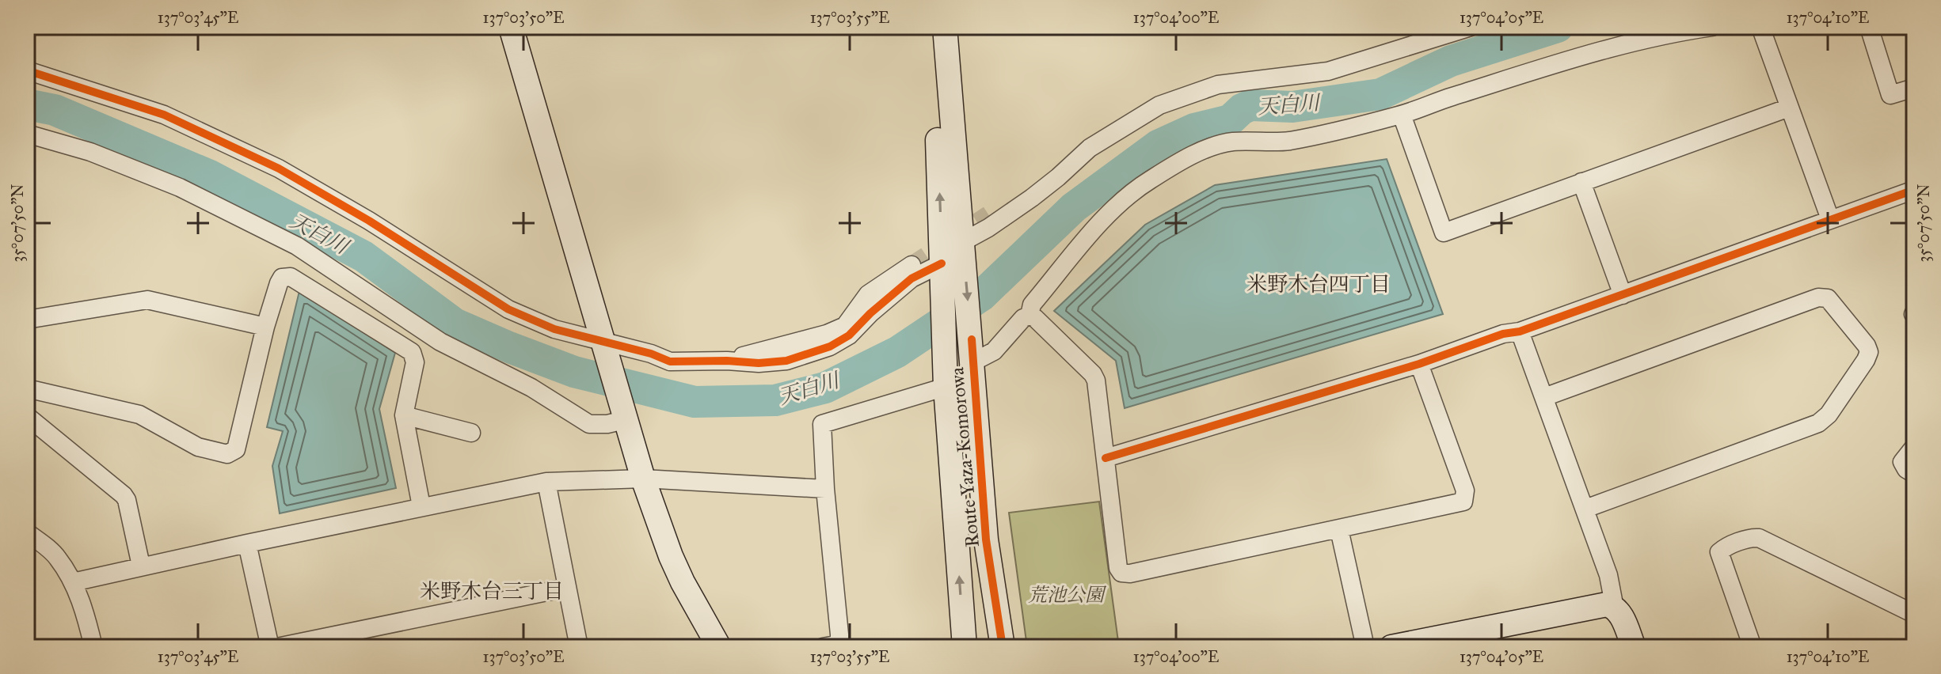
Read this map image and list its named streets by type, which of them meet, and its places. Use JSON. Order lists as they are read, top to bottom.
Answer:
{
  "streets": {
    "main road": ["Route Yaza-Komorowa"]
  },
  "districts": ["米野木台四丁目", "米野木台三丁目"],
  "water": ["天白川"],
  "parks": ["荒池公園"],
  "coordinates": [
    "137°03'45\"E",
    "137°03'50\"E",
    "137°03'55\"E",
    "137°04'00\"E",
    "137°04'05\"E",
    "137°04'10\"E",
    "35°07'50\"N"
  ]
}
